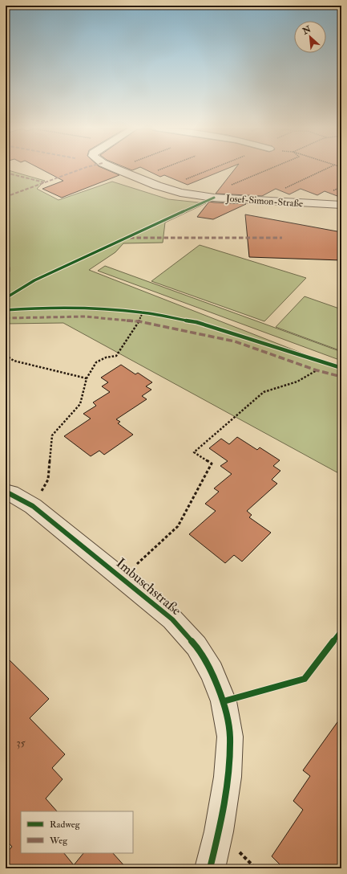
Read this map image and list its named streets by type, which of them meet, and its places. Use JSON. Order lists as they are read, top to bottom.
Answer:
{
  "streets": {
    "street": ["Josef-Simon-Straße", "Imbuschstraße"]
  },
  "house_numbers": ["35"],
  "legend": ["Radweg", "Weg"],
  "north": "top left"
}
